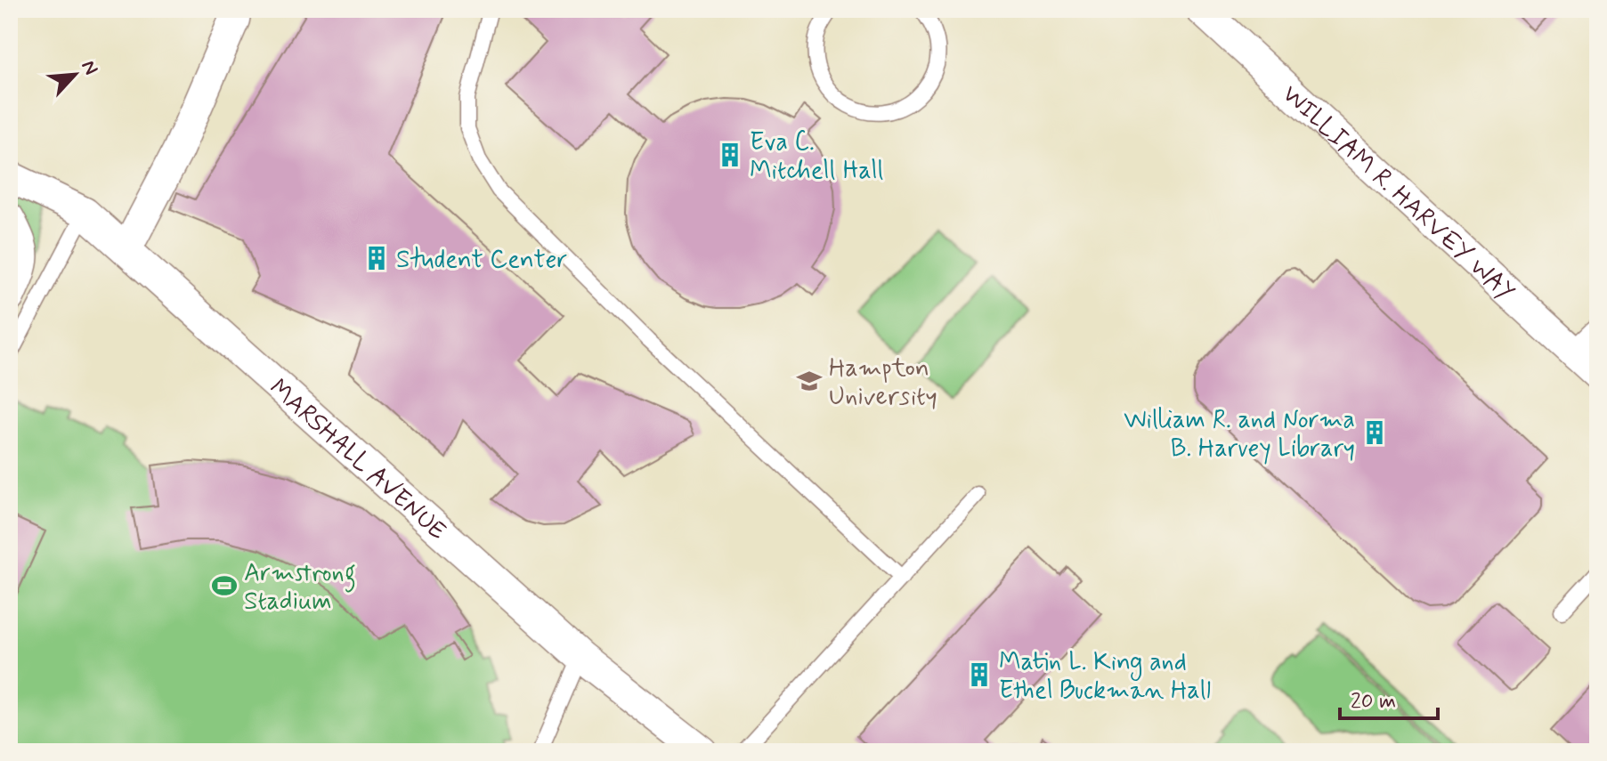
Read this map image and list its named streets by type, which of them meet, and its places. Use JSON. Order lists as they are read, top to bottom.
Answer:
{
  "streets": {
    "street": ["WILLIAM R. HARVEY WAY", "MARSHALL AVENUE"]
  },
  "places": {
    "building": [
      "Eva C. Mitchell Hall",
      "Student Center",
      "William R. and Norma B. Harvey Library",
      "Matin L. King and Ethel Buckman Hall"
    ],
    "school or university": ["Hampton University"],
    "sports": ["Armstrong Stadium"]
  },
  "scale_bar": "20 m",
  "north": "top right"
}
